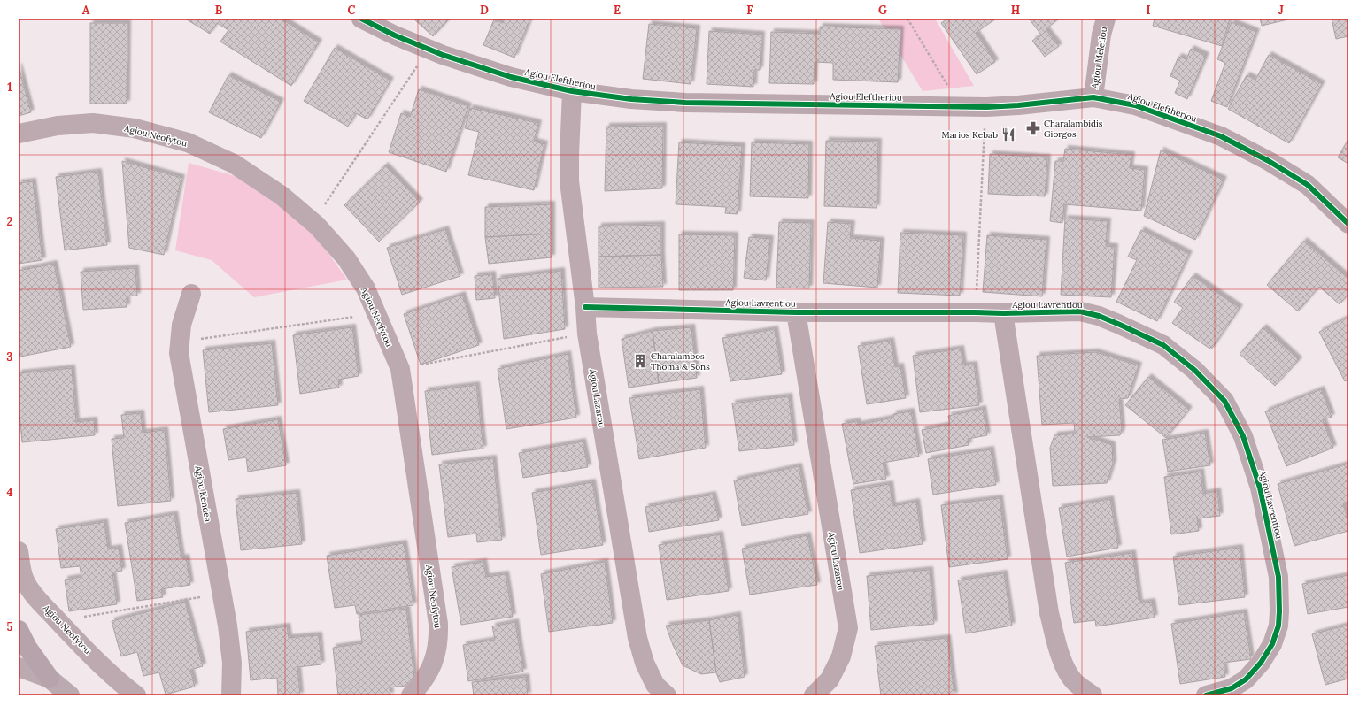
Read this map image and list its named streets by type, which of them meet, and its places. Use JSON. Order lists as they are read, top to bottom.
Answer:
{
  "streets": {
    "street": [
      "Agiou Meletiou",
      "Agiou Eleftheriou",
      "Agiou Neofytou",
      "Agiou Lavrentiou",
      "Agiou Lazarou",
      "Agiou Kendea"
    ]
  },
  "crossings": [
    ["Agiou Meletiou", "Agiou Eleftheriou"],
    ["Agiou Eleftheriou", "Agiou Lazarou"],
    ["Agiou Lavrentiou", "Agiou Lazarou"]
  ],
  "places": {
    "pharmacy": ["Charalambidis Giorgos"],
    "restaurant": ["Marios Kebab"],
    "building": ["Charalambos Thoma & Sons"]
  },
  "grid": {
    "columns": [
      "A",
      "B",
      "C",
      "D",
      "E",
      "F",
      "G",
      "H",
      "I",
      "J"
    ],
    "rows": [
      "1",
      "2",
      "3",
      "4",
      "5"
    ]
  }
}
